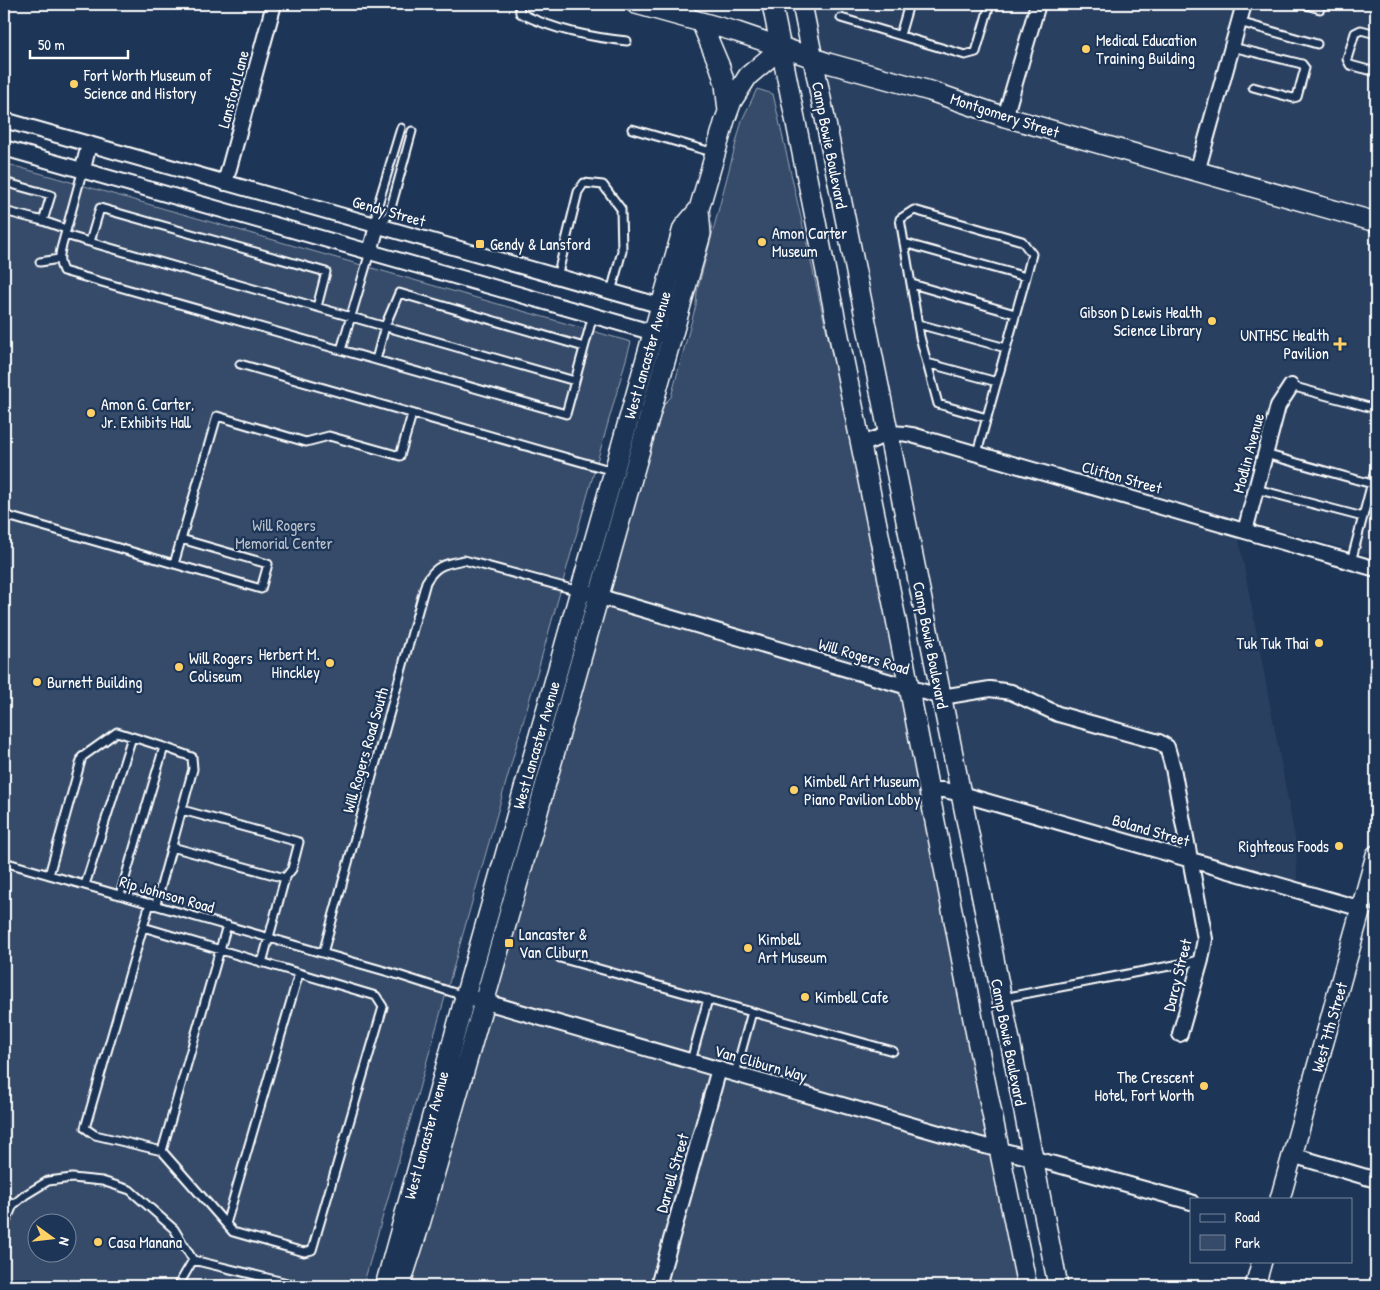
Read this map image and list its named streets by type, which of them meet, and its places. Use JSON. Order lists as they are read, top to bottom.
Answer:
{
  "streets": {
    "main road": [
      "Montgomery Street",
      "Camp Bowie Boulevard",
      "West Lancaster Avenue",
      "West 7th Street"
    ],
    "street": [
      "Lansford Lane",
      "Gendy Street",
      "Modlin Avenue",
      "Clifton Street",
      "Will Rogers Road",
      "Boland Street",
      "Darcy Street",
      "Van Cliburn Way",
      "Darnell Street"
    ],
    "lane": ["Will Rogers Road South", "Rip Johnson Road"]
  },
  "crossings": [
    ["Lansford Lane", "Gendy Street"],
    ["Montgomery Street", "Camp Bowie Boulevard"],
    ["Montgomery Street", "West Lancaster Avenue"],
    ["Camp Bowie Boulevard", "West Lancaster Avenue"],
    ["Camp Bowie Boulevard", "Clifton Street"],
    ["Camp Bowie Boulevard", "Will Rogers Road"],
    ["Camp Bowie Boulevard", "Boland Street"],
    ["Camp Bowie Boulevard", "Van Cliburn Way"],
    ["Gendy Street", "West Lancaster Avenue"],
    ["West Lancaster Avenue", "Will Rogers Road"],
    ["West Lancaster Avenue", "Will Rogers Road South"],
    ["West Lancaster Avenue", "Van Cliburn Way"],
    ["Modlin Avenue", "Clifton Street"],
    ["Will Rogers Road", "Will Rogers Road South"],
    ["Will Rogers Road", "Darcy Street"],
    ["Will Rogers Road South", "Rip Johnson Road"],
    ["Will Rogers Road South", "Van Cliburn Way"],
    ["Boland Street", "Darcy Street"],
    ["Boland Street", "West 7th Street"],
    ["Rip Johnson Road", "Van Cliburn Way"],
    ["Van Cliburn Way", "Darnell Street"]
  ],
  "parks": ["Will Rogers Memorial Center"],
  "places": {
    "other": [
      "Medical Education Training Building",
      "Fort Worth Museum of Science and History",
      "Amon Carter Museum",
      "Gibson D Lewis Health Science Library",
      "Amon G. Carter, Jr. Exhibits Hall",
      "Tuk Tuk Thai",
      "Herbert M. Hinckley",
      "Will Rogers Coliseum",
      "Burnett Building",
      "Kimbell Art Museum Piano Pavilion Lobby",
      "Righteous Foods",
      "Kimbell Art Museum",
      "Kimbell Cafe",
      "The Crescent Hotel, Fort Worth",
      "Casa Manana"
    ],
    "transit": ["Gendy & Lansford", "Lancaster & Van Cliburn"],
    "health": ["UNTHSC Health Pavilion"]
  },
  "legend": ["Road", "Park"],
  "scale_bar": "50 m",
  "north": "right"
}
